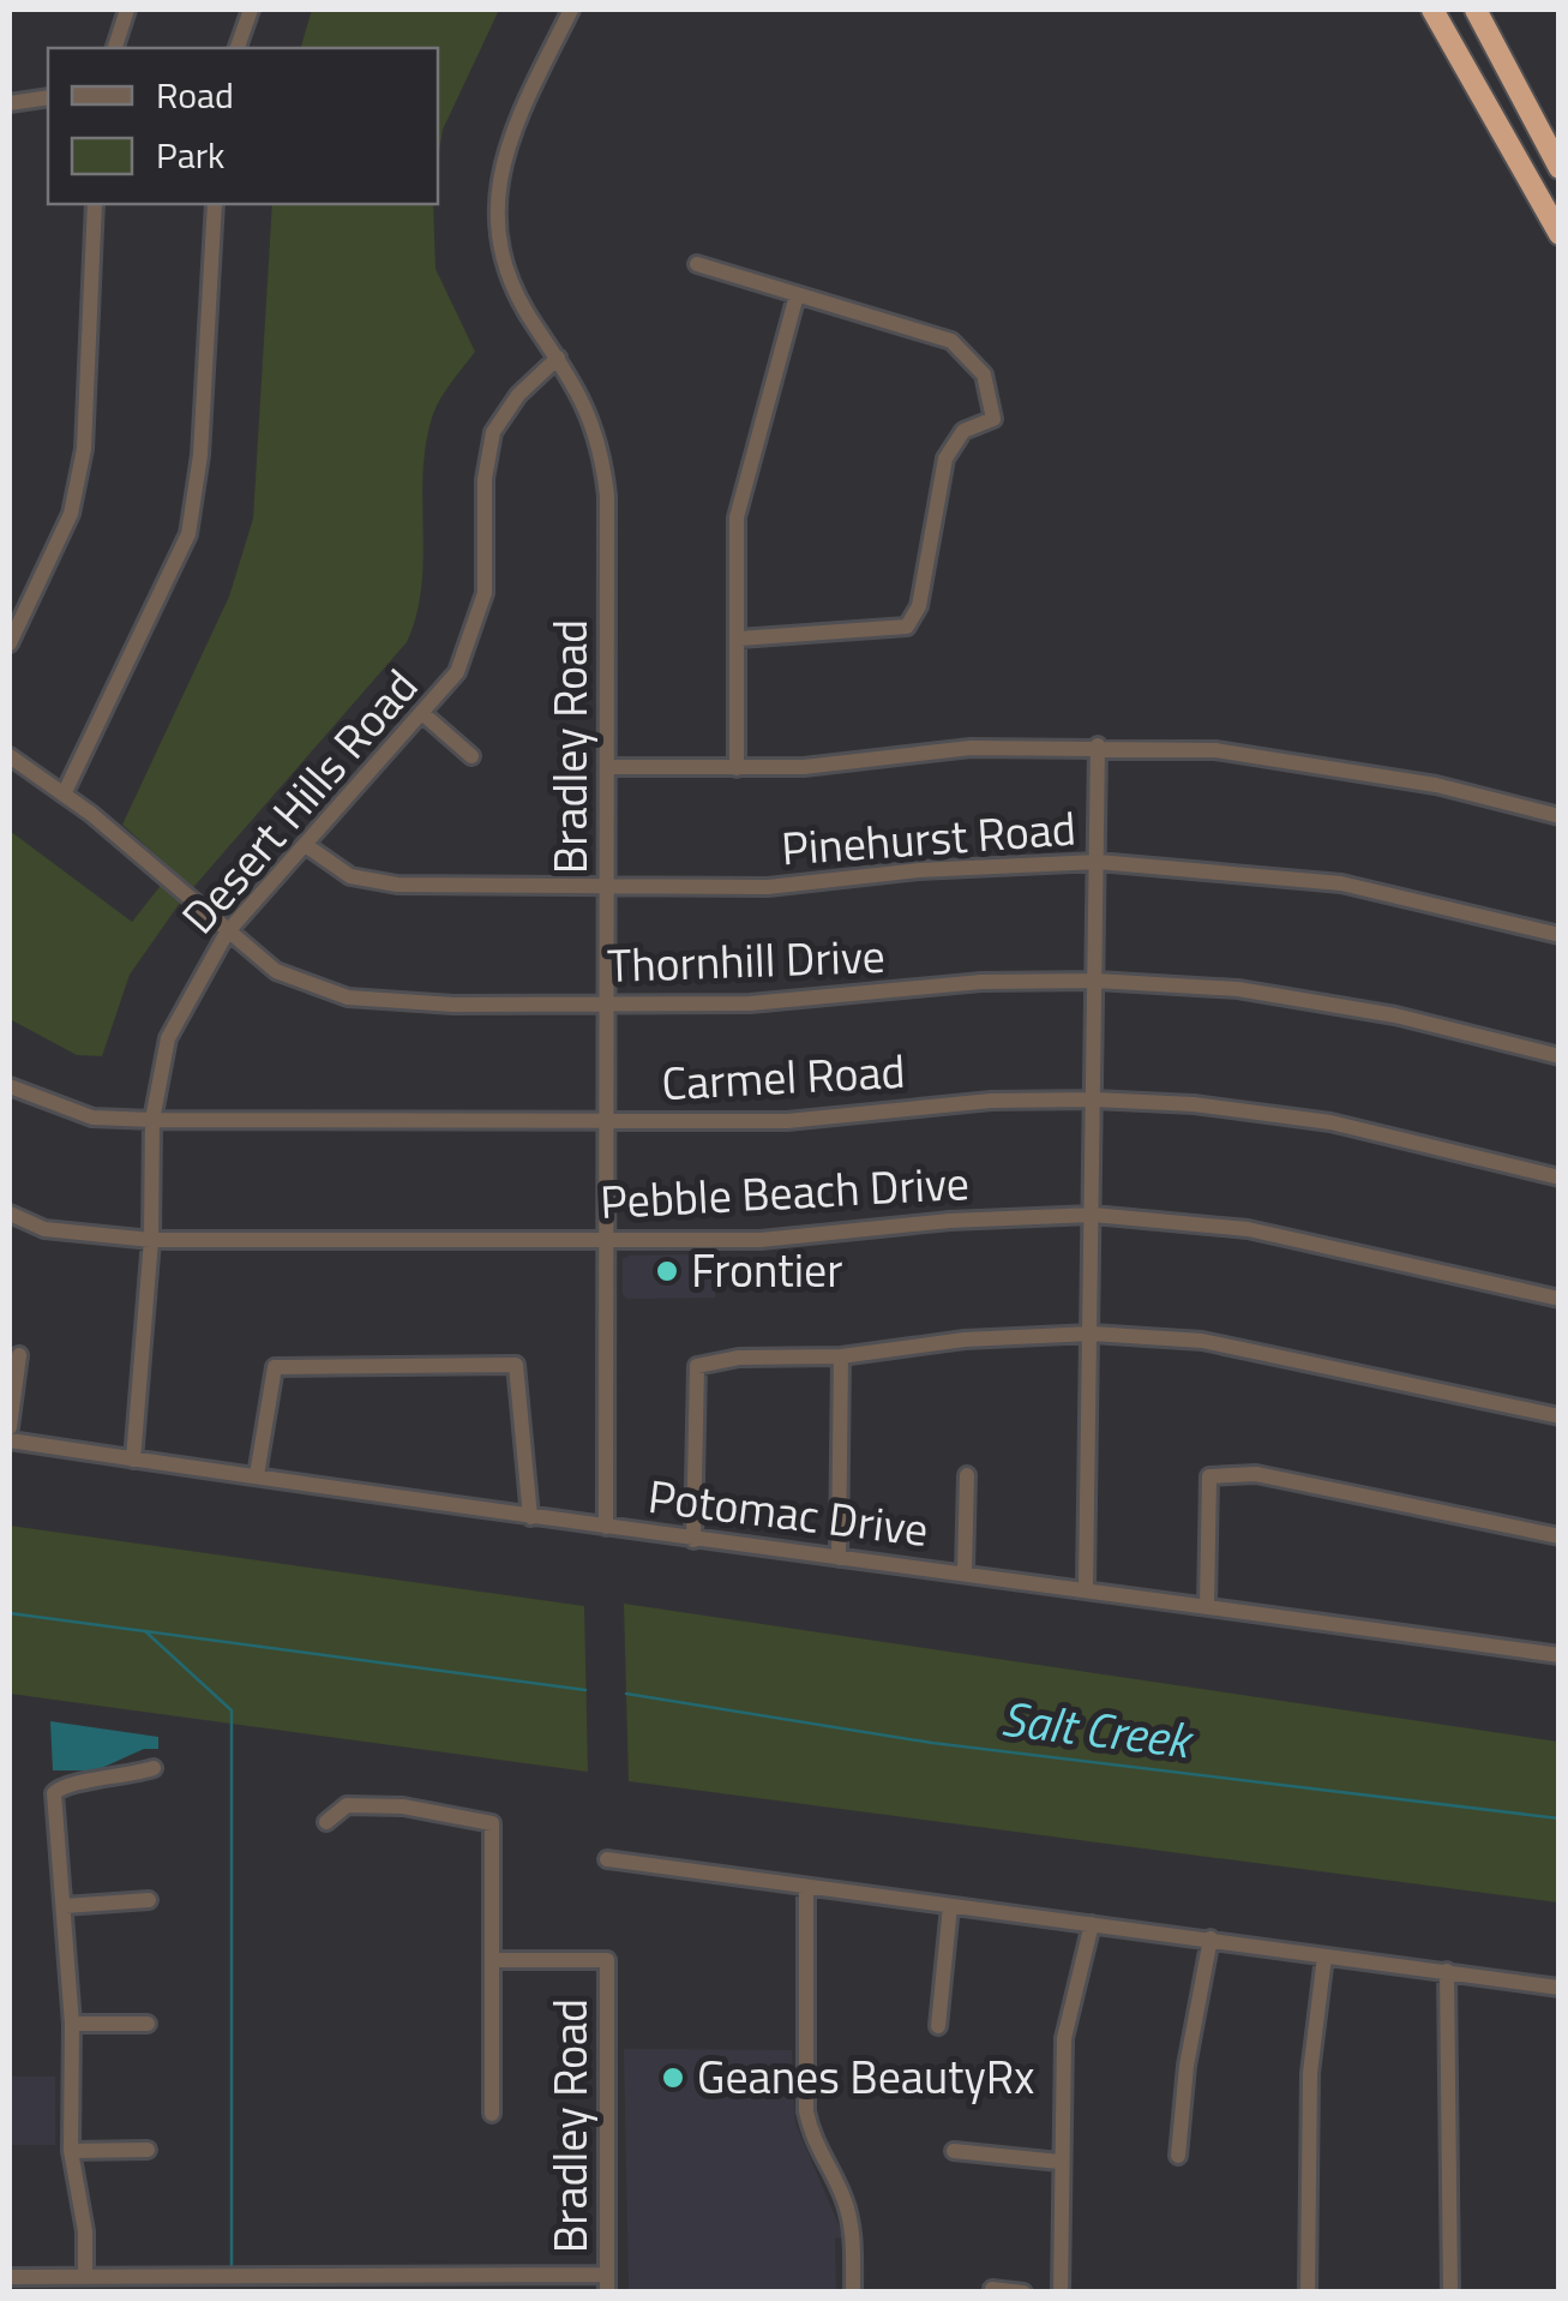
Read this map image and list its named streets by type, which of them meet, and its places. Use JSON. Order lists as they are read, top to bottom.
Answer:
{
  "streets": {
    "street": [
      "Bradley Road",
      "Desert Hills Road",
      "Pinehurst Road",
      "Thornhill Drive",
      "Carmel Road",
      "Pebble Beach Drive",
      "Potomac Drive"
    ]
  },
  "crossings": [
    ["Bradley Road", "Desert Hills Road"],
    ["Bradley Road", "Pinehurst Road"],
    ["Bradley Road", "Thornhill Drive"],
    ["Bradley Road", "Carmel Road"],
    ["Bradley Road", "Pebble Beach Drive"],
    ["Bradley Road", "Potomac Drive"],
    ["Desert Hills Road", "Pinehurst Road"],
    ["Desert Hills Road", "Thornhill Drive"],
    ["Desert Hills Road", "Carmel Road"],
    ["Desert Hills Road", "Pebble Beach Drive"],
    ["Desert Hills Road", "Potomac Drive"]
  ],
  "water": ["Salt Creek"],
  "places": ["Frontier", "Geanes BeautyRx"],
  "legend": ["Road", "Park"]
}
